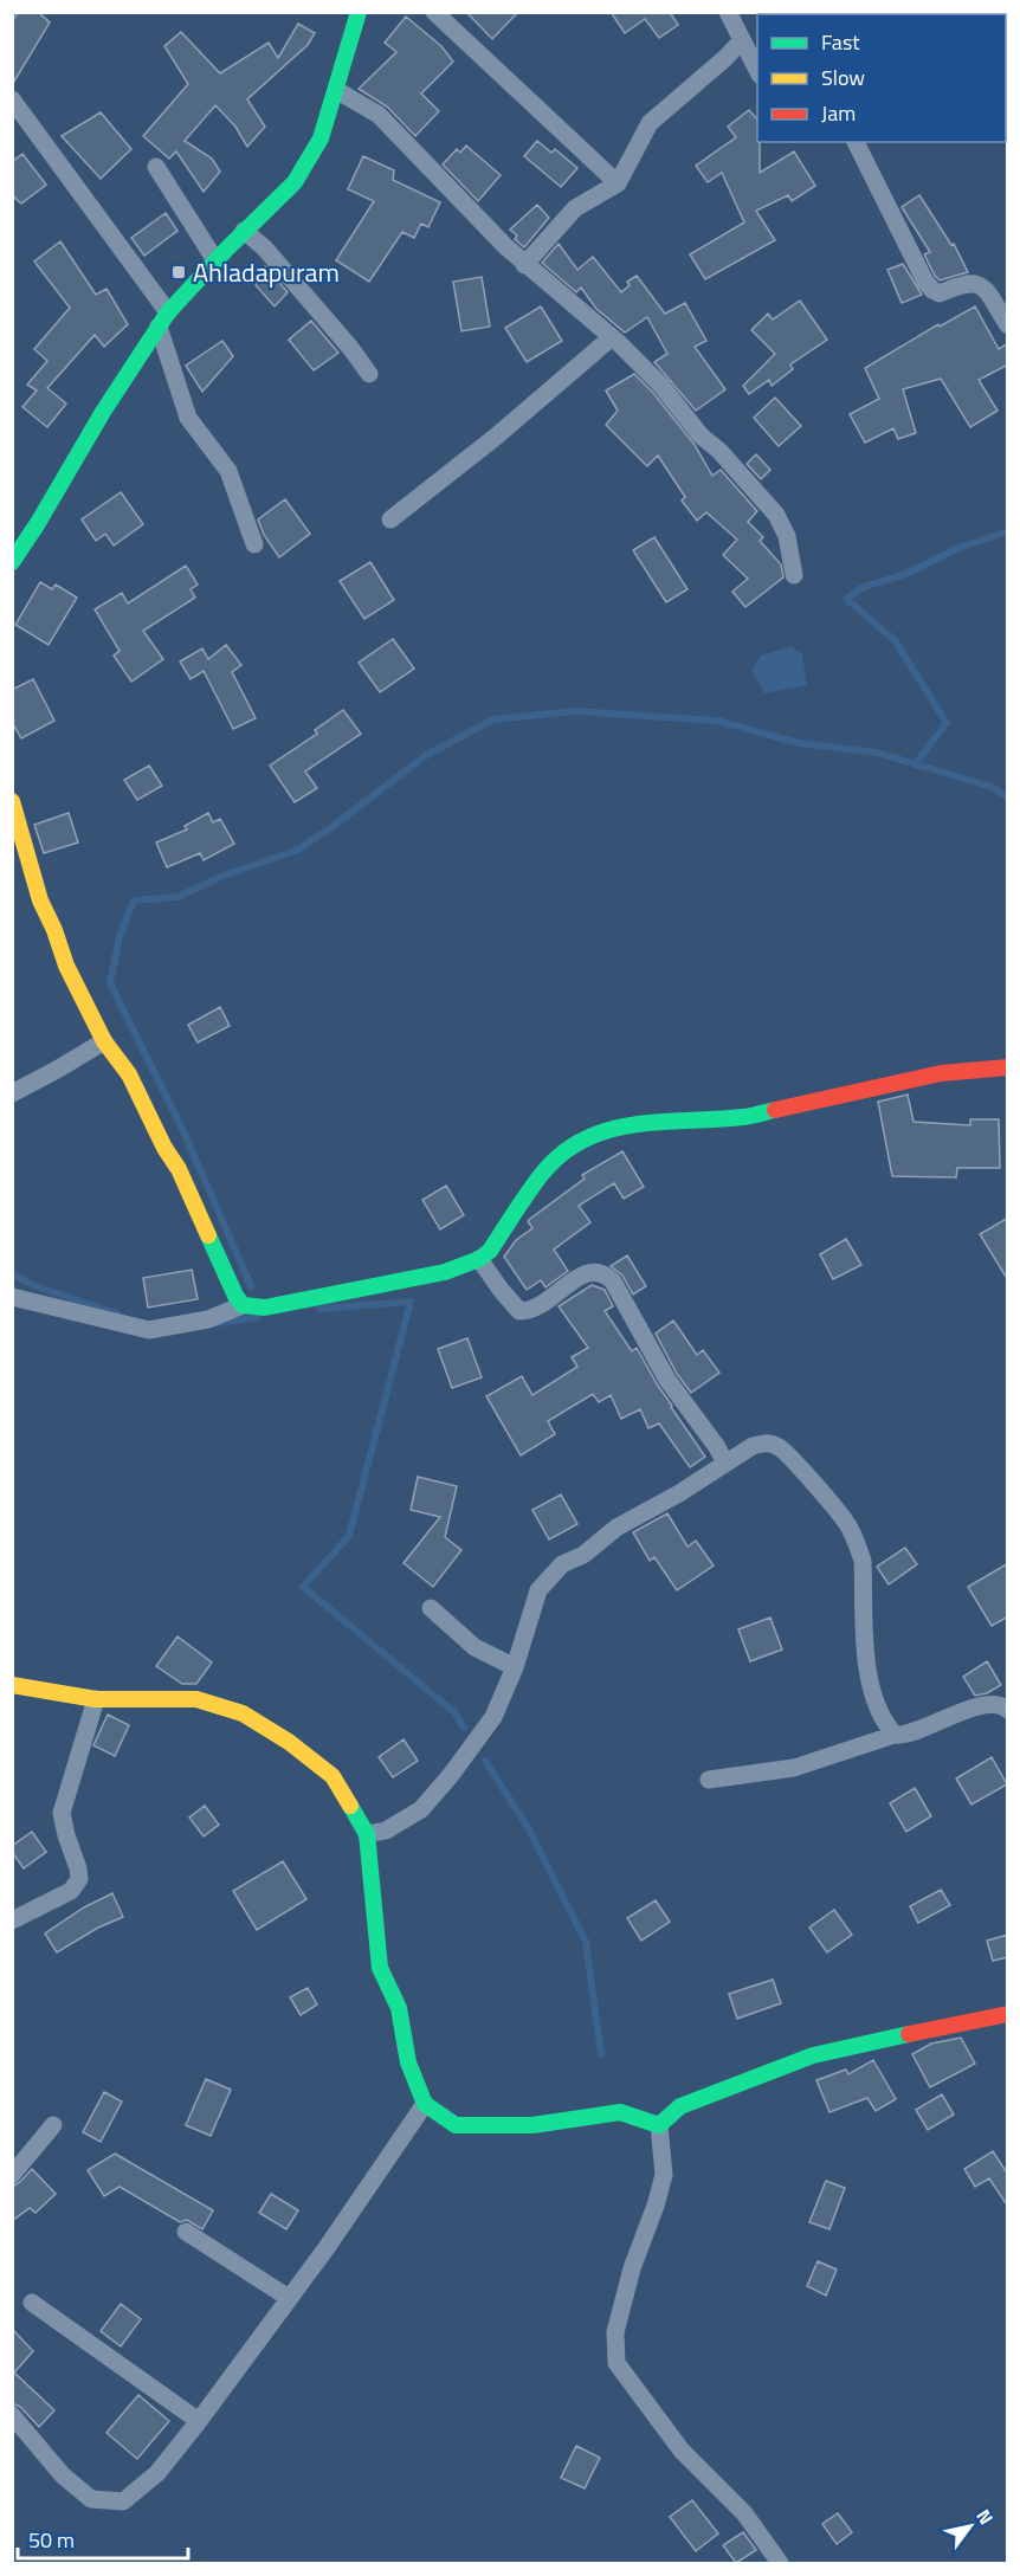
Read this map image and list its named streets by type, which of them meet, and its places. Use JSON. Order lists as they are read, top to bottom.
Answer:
{
  "places": {
    "transit": ["Ahladapuram"]
  },
  "legend": ["Fast", "Slow", "Jam"],
  "scale_bar": "50 m",
  "north": "top right"
}
